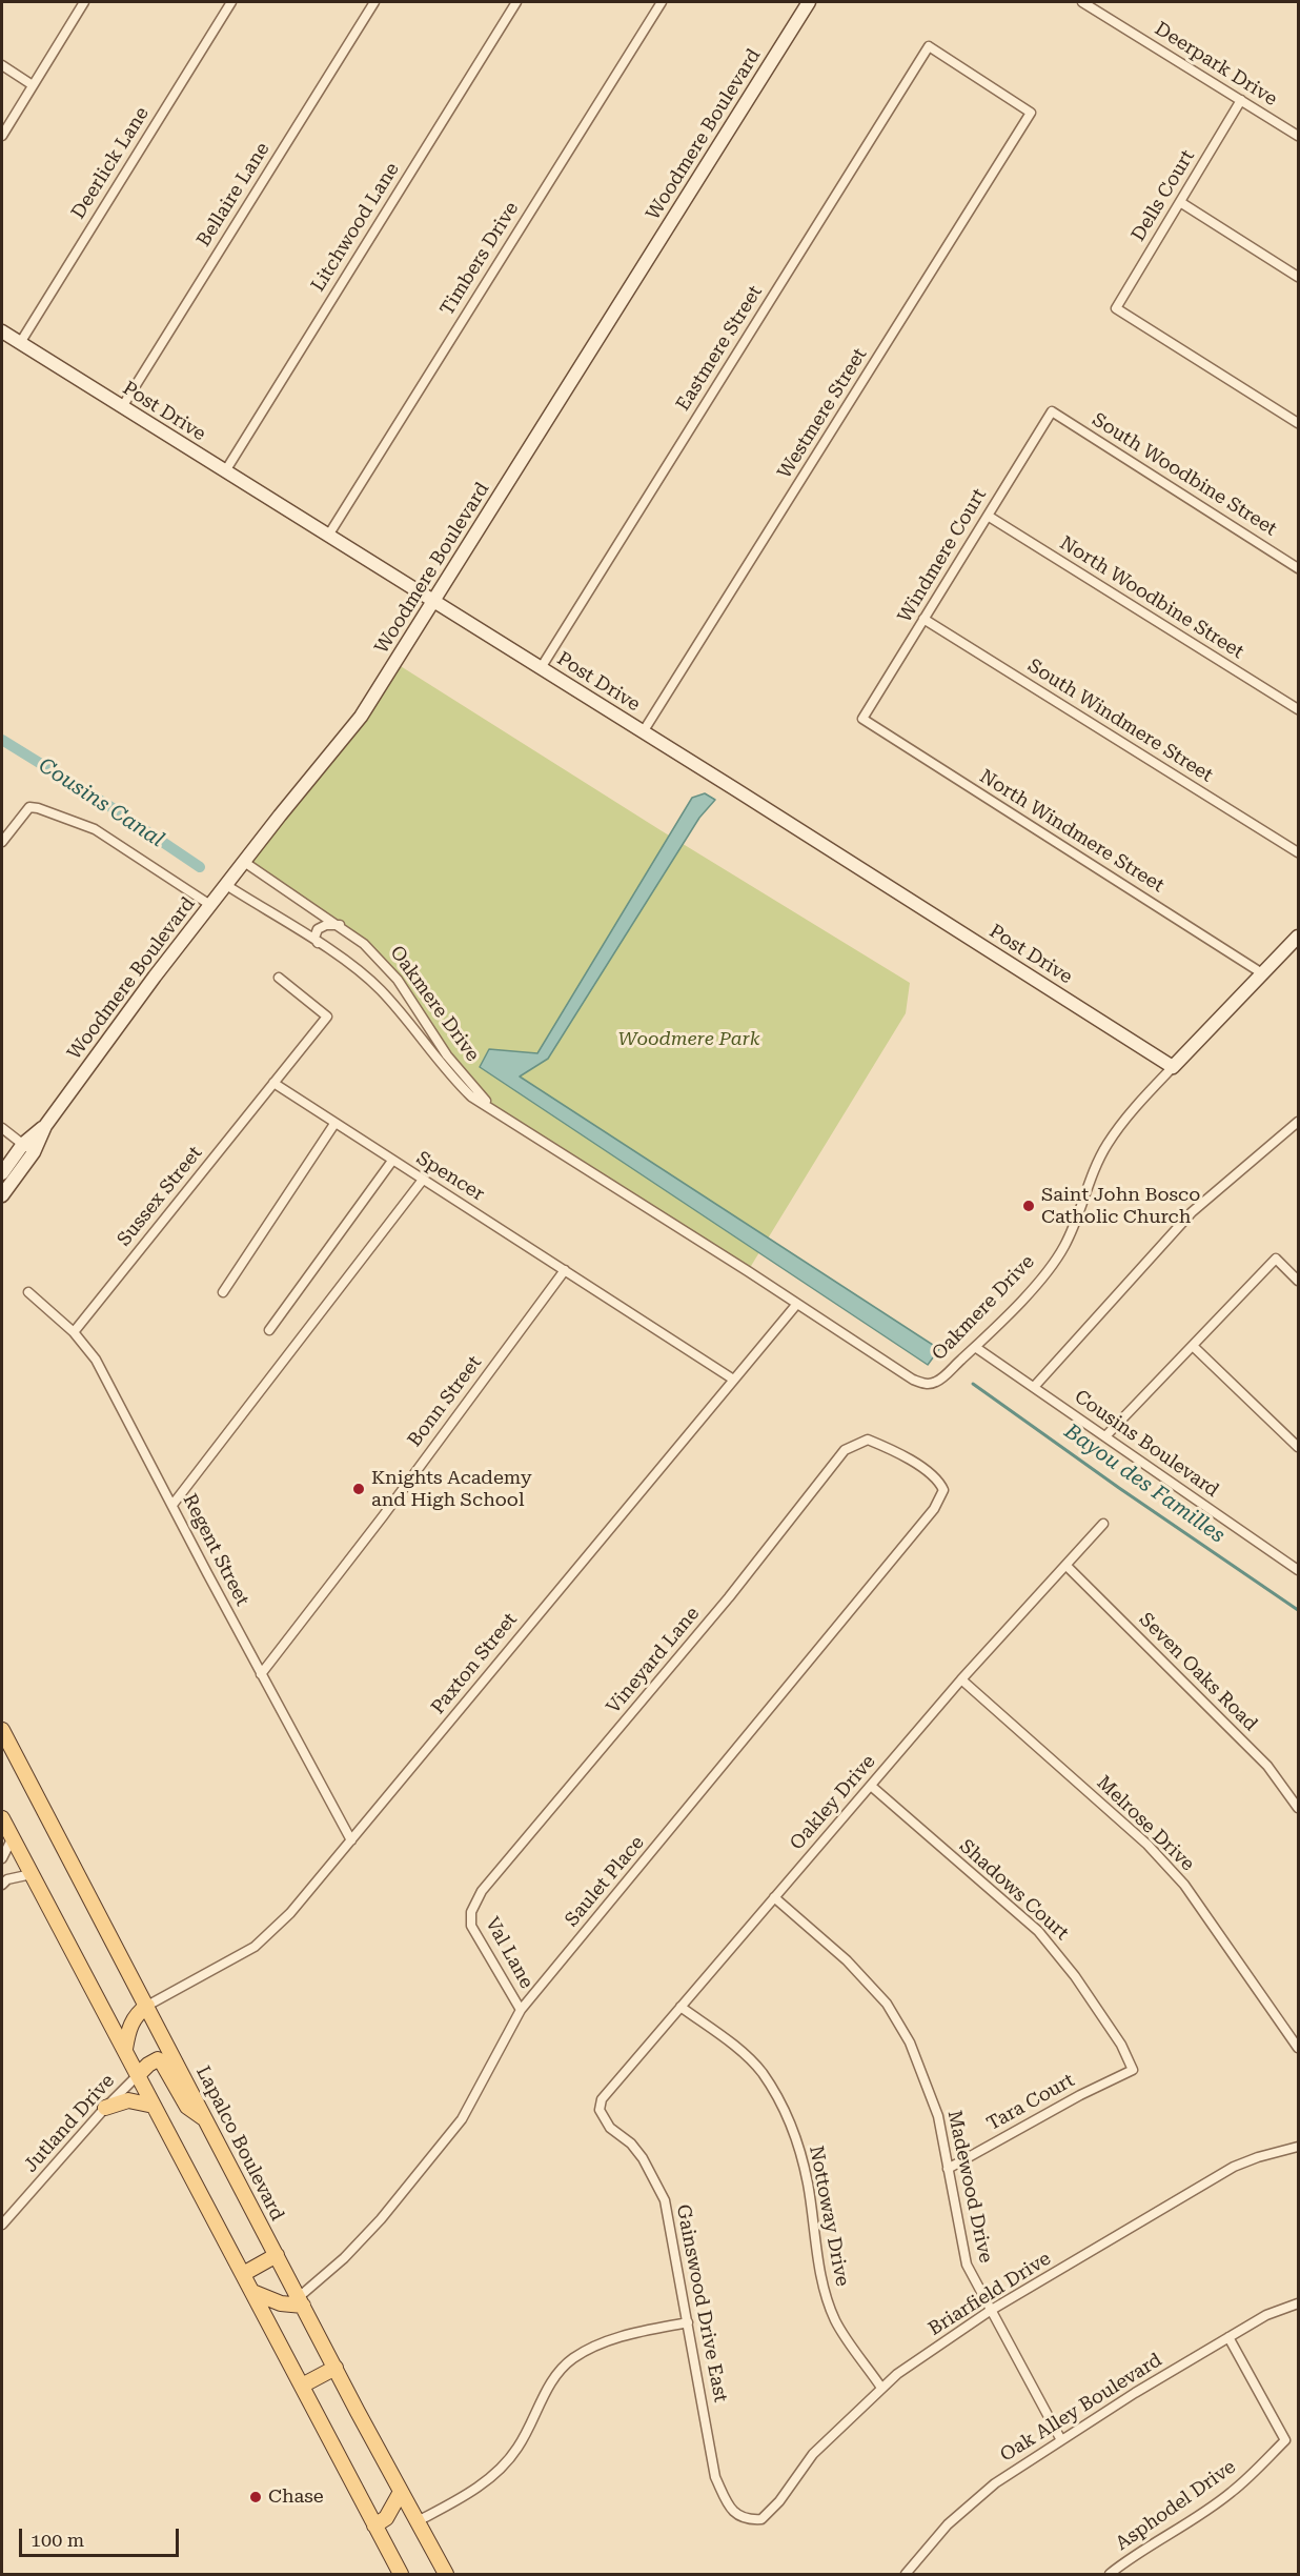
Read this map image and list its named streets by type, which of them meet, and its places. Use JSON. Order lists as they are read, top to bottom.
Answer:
{
  "streets": {
    "main road": ["Lapalco Boulevard"],
    "street": [
      "Deerpark Drive",
      "Woodmere Boulevard",
      "Deerlick Lane",
      "Bellaire Lane",
      "Dells Court",
      "Litchwood Lane",
      "Timbers Drive",
      "Eastmere Street",
      "Post Drive",
      "Westmere Street",
      "South Woodbine Street",
      "Windmere Court",
      "North Woodbine Street",
      "South Windmere Street",
      "North Windmere Street",
      "Oakmere Drive",
      "Spencer",
      "Sussex Street",
      "Bonn Street",
      "Cousins Boulevard",
      "Regent Street",
      "Vineyard Lane",
      "Paxton Street",
      "Seven Oaks Road",
      "Oakley Drive",
      "Melrose Drive",
      "Saulet Place",
      "Shadows Court",
      "Val Lane",
      "Tara Court",
      "Jutland Drive",
      "Madewood Drive",
      "Nottoway Drive",
      "Briarfield Drive",
      "Gainswood Drive East",
      "Oak Alley Boulevard",
      "Asphodel Drive"
    ]
  },
  "crossings": [
    ["Deerpark Drive", "Dells Court"],
    ["Woodmere Boulevard", "Post Drive"],
    ["Woodmere Boulevard", "Oakmere Drive"],
    ["Deerlick Lane", "Post Drive"],
    ["Bellaire Lane", "Post Drive"],
    ["Litchwood Lane", "Post Drive"],
    ["Timbers Drive", "Post Drive"],
    ["Eastmere Street", "Post Drive"],
    ["Eastmere Street", "Westmere Street"],
    ["Post Drive", "Westmere Street"],
    ["Post Drive", "Oakmere Drive"],
    ["South Woodbine Street", "Windmere Court"],
    ["Windmere Court", "North Woodbine Street"],
    ["Windmere Court", "South Windmere Street"],
    ["Windmere Court", "North Windmere Street"],
    ["North Windmere Street", "Oakmere Drive"],
    ["Oakmere Drive", "Cousins Boulevard"],
    ["Oakmere Drive", "Paxton Street"],
    ["Spencer", "Sussex Street"],
    ["Spencer", "Bonn Street"],
    ["Spencer", "Paxton Street"],
    ["Sussex Street", "Regent Street"],
    ["Bonn Street", "Regent Street"],
    ["Regent Street", "Paxton Street"],
    ["Vineyard Lane", "Saulet Place"],
    ["Vineyard Lane", "Val Lane"],
    ["Paxton Street", "Lapalco Boulevard"],
    ["Seven Oaks Road", "Oakley Drive"],
    ["Oakley Drive", "Melrose Drive"],
    ["Oakley Drive", "Shadows Court"],
    ["Oakley Drive", "Madewood Drive"],
    ["Oakley Drive", "Nottoway Drive"],
    ["Oakley Drive", "Gainswood Drive East"],
    ["Saulet Place", "Val Lane"],
    ["Saulet Place", "Lapalco Boulevard"],
    ["Shadows Court", "Tara Court"],
    ["Tara Court", "Madewood Drive"],
    ["Madewood Drive", "Briarfield Drive"],
    ["Madewood Drive", "Oak Alley Boulevard"],
    ["Nottoway Drive", "Briarfield Drive"],
    ["Briarfield Drive", "Gainswood Drive East"],
    ["Oak Alley Boulevard", "Asphodel Drive"]
  ],
  "water": ["Cousins Canal", "Bayou des Familles"],
  "parks": ["Woodmere Park"],
  "places": ["Saint John Bosco Catholic Church", "Knights Academy and High School", "Chase"],
  "scale_bar": "100 m"
}
